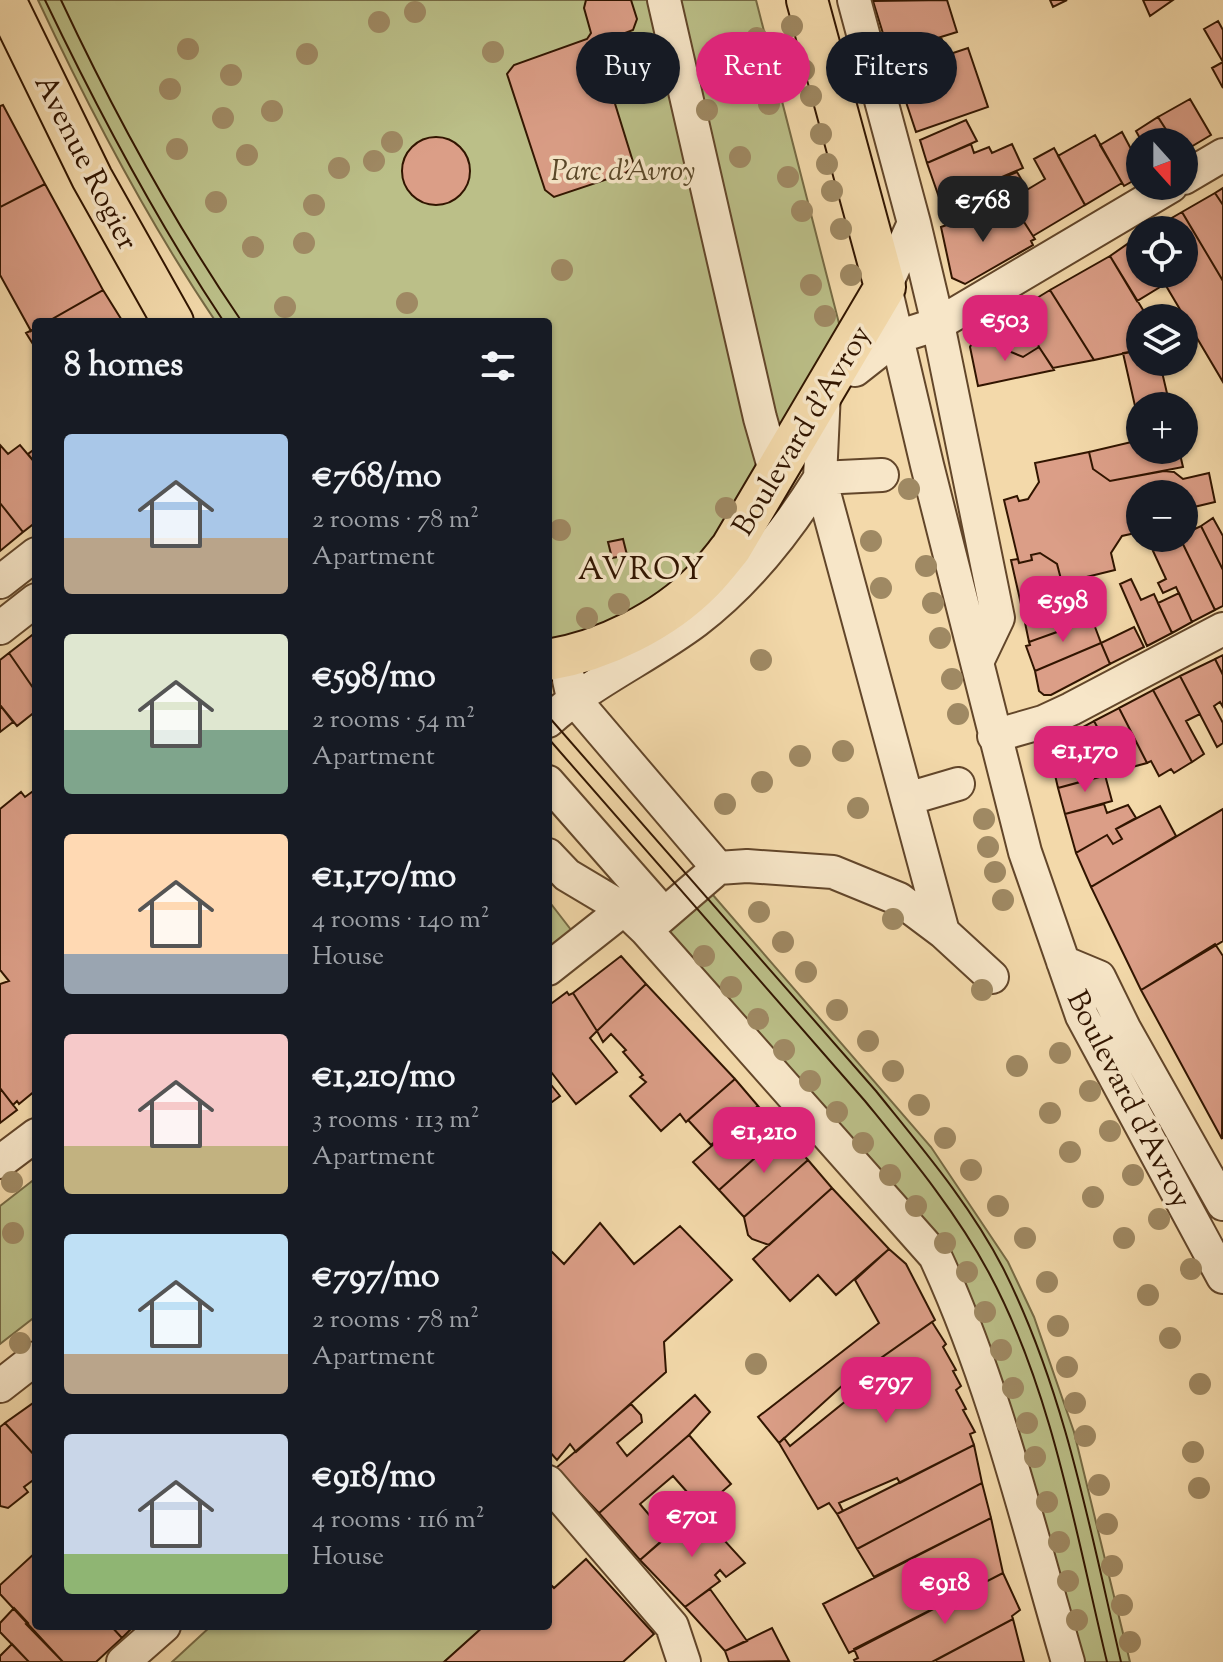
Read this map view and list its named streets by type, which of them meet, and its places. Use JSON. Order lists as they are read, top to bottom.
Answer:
{
  "streets": {
    "main road": ["Avenue Rogier", "Boulevard d'Avroy"]
  },
  "districts": ["AVROY"],
  "parks": ["Parc d'Avroy"],
  "north": "bottom",
  "page": {
    "chip": ["Buy", "Rent", "Filters"],
    "map_buttons": ["+", "−"],
    "price": [
      "€768",
      "€503",
      "€598",
      "€1,170",
      "€1,210",
      "€797",
      "€701",
      "€918"
    ],
    "heading": "8 homes",
    "list": [
      {
        "name": "€768/mo",
        "note": "2 rooms · 78 m² · Apartment"
      },
      {
        "name": "€598/mo",
        "note": "2 rooms · 54 m² · Apartment"
      },
      {
        "name": "€1,170/mo",
        "note": "4 rooms · 140 m² · House"
      },
      {
        "name": "€1,210/mo",
        "note": "3 rooms · 113 m² · Apartment"
      },
      {
        "name": "€797/mo",
        "note": "2 rooms · 78 m² · Apartment"
      },
      {
        "name": "€918/mo",
        "note": "4 rooms · 116 m² · House"
      }
    ]
  }
}
